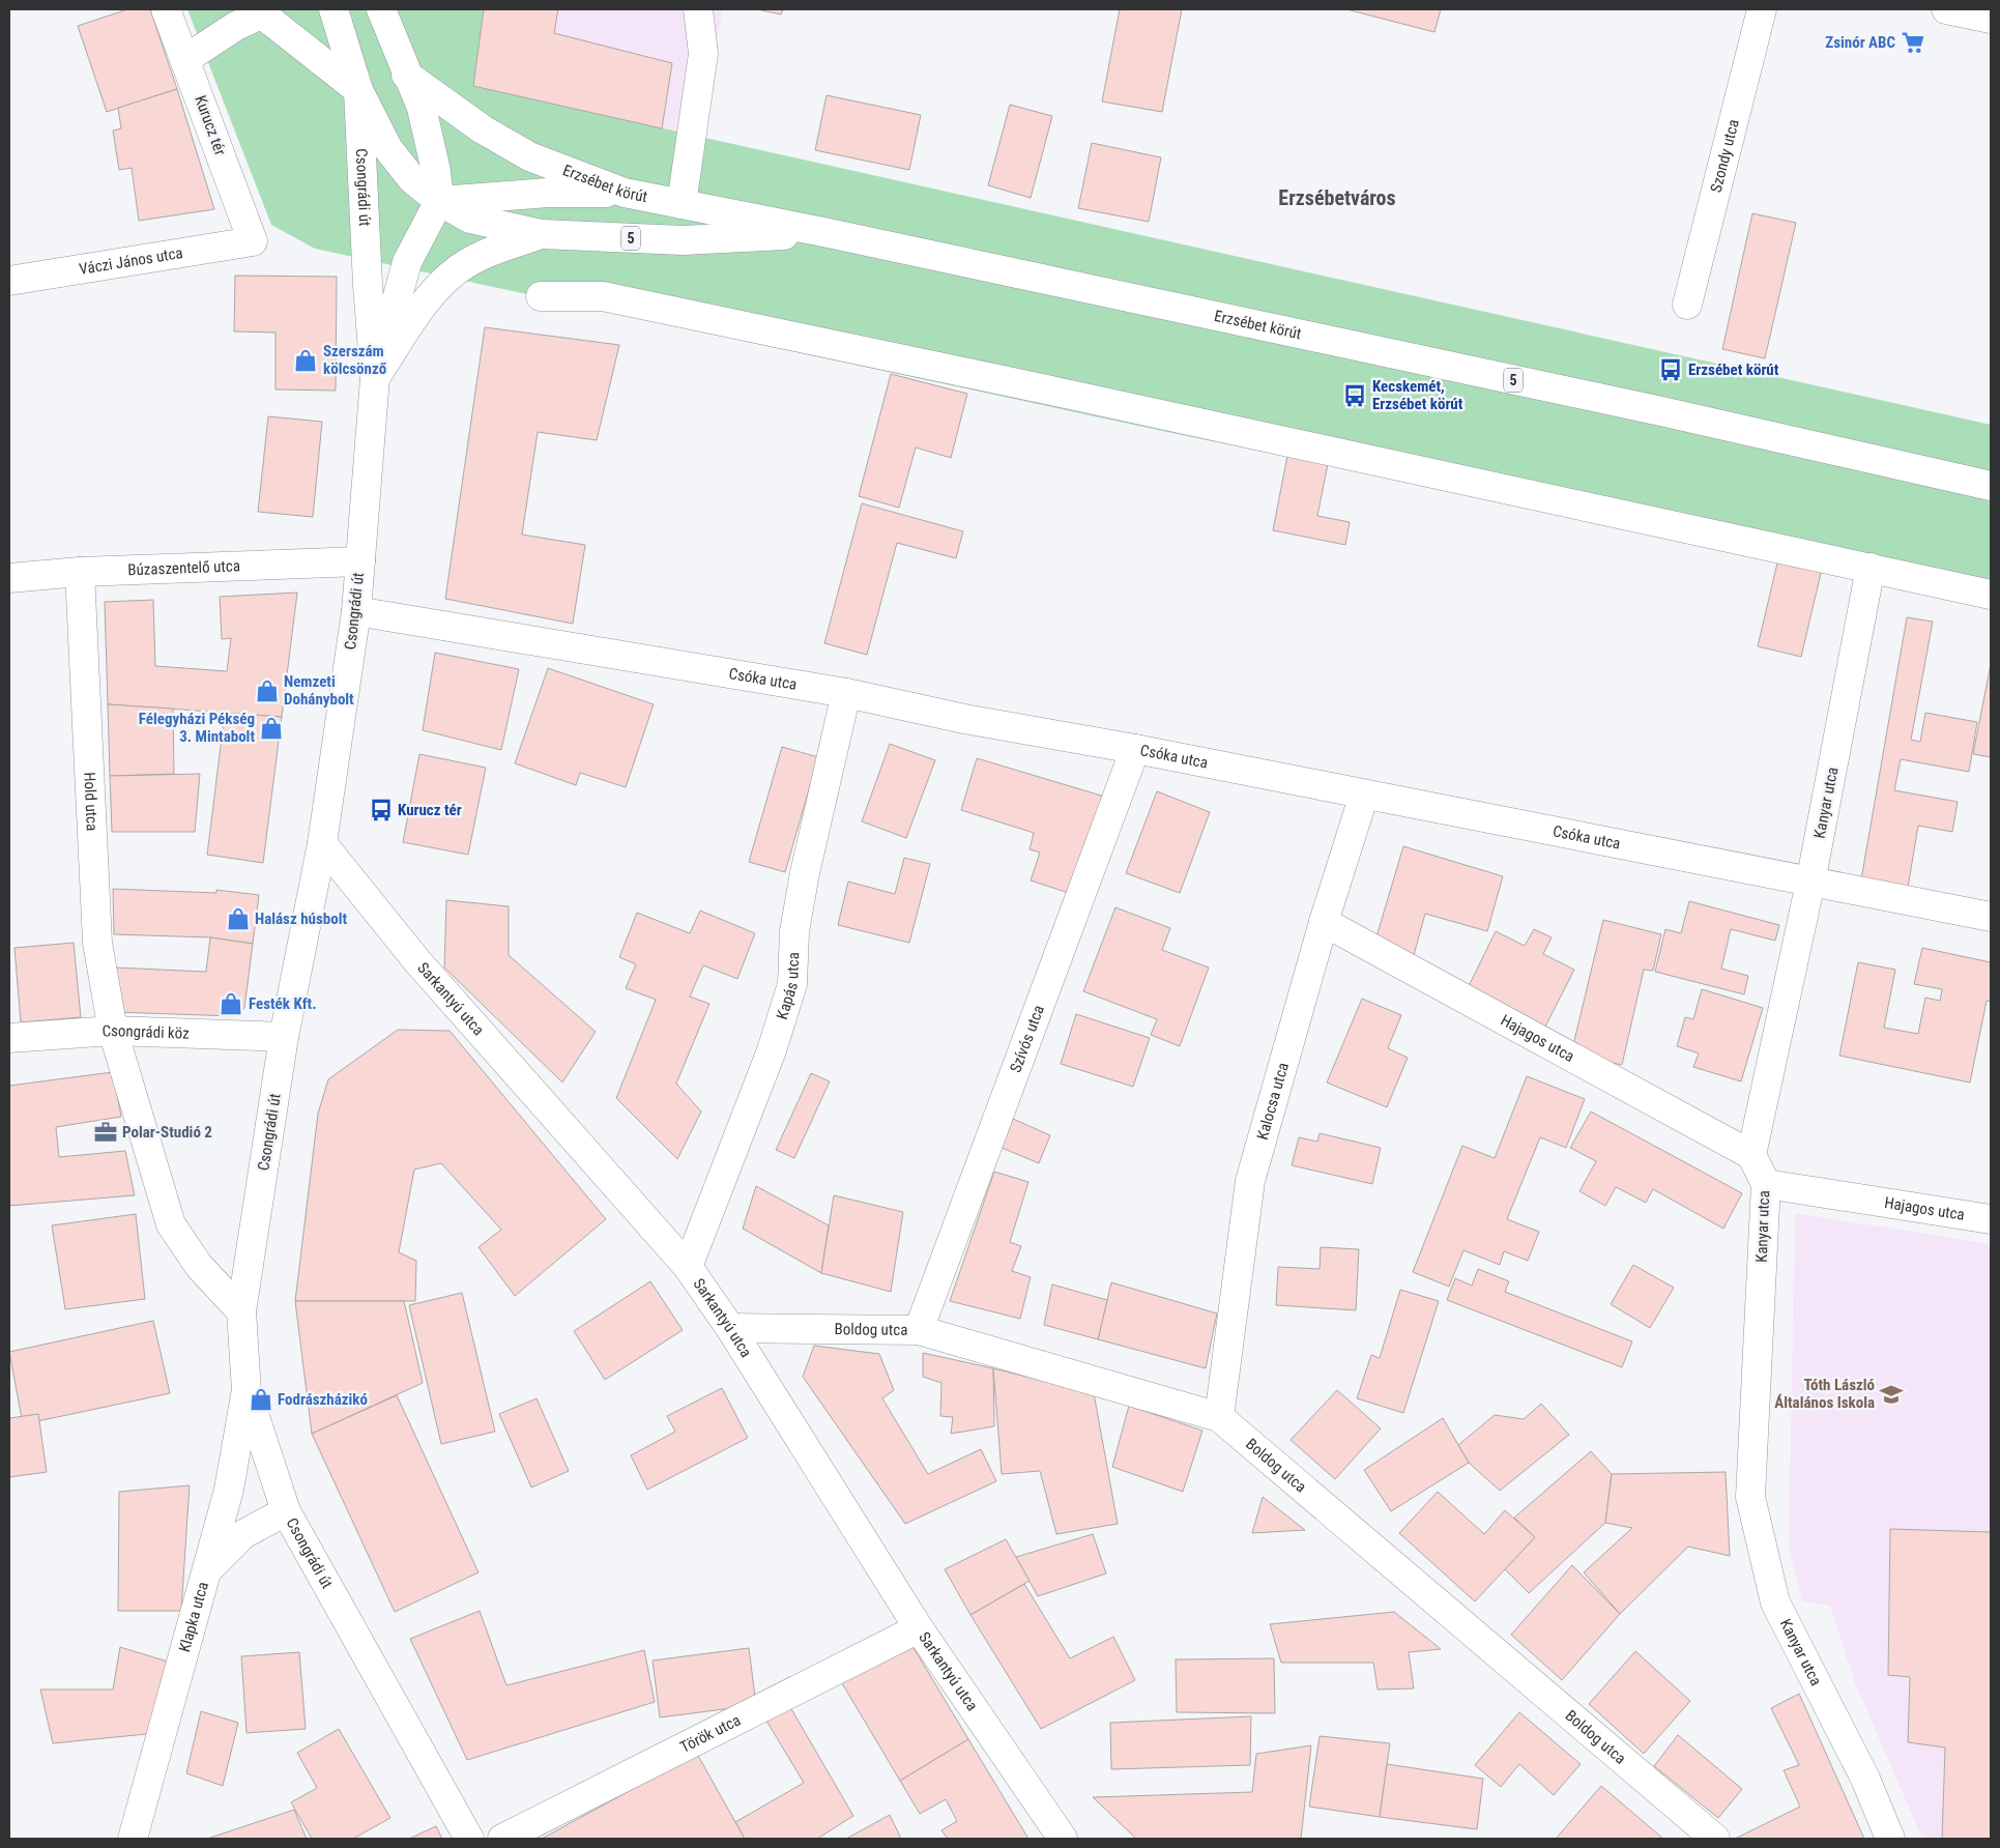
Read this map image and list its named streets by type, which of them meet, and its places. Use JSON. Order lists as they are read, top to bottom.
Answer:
{
  "streets": {
    "street": [
      "Kurucz tér",
      "Szondy utca",
      "Erzsébet körút",
      "Csongrádi út",
      "5",
      "Váczi János utca",
      "Búzaszentelő utca",
      "Csóka utca",
      "Hold utca",
      "Kanyar utca",
      "Kapás utca",
      "Sarkantyú utca",
      "Csongrádi köz",
      "Szívós utca",
      "Hajagos utca",
      "Kalocsa utca",
      "Boldog utca",
      "Klapka utca",
      "Török utca"
    ]
  },
  "crossings": [
    ["Kurucz tér", "Váczi János utca"],
    ["Erzsébet körút", "Csongrádi út"],
    ["Erzsébet körút", "5"],
    ["Csongrádi út", "5"],
    ["Csongrádi út", "Búzaszentelő utca"],
    ["Csongrádi út", "Csóka utca"],
    ["Csongrádi út", "Hold utca"],
    ["Csongrádi út", "Sarkantyú utca"],
    ["Csongrádi út", "Csongrádi köz"],
    ["Csongrádi út", "Klapka utca"],
    ["Búzaszentelő utca", "Hold utca"],
    ["Csóka utca", "Kanyar utca"],
    ["Csóka utca", "Kapás utca"],
    ["Csóka utca", "Szívós utca"],
    ["Csóka utca", "Kalocsa utca"],
    ["Hold utca", "Csongrádi köz"],
    ["Kanyar utca", "Hajagos utca"],
    ["Kapás utca", "Sarkantyú utca"],
    ["Sarkantyú utca", "Boldog utca"],
    ["Sarkantyú utca", "Török utca"],
    ["Szívós utca", "Boldog utca"],
    ["Hajagos utca", "Kalocsa utca"],
    ["Kalocsa utca", "Boldog utca"]
  ],
  "districts": ["Erzsébetváros"],
  "places": {
    "supermarket": ["Zsinór ABC"],
    "shop": [
      "Szerszám kölcsönző",
      "Nemzeti Dohánybolt",
      "Félegyházi Pékség 3. Mintabolt",
      "Halász húsbolt",
      "Festék Kft.",
      "Fodrászházikó"
    ],
    "bus stop": ["Erzsébet körút", "Kecskemét, Erzsébet körút", "Kurucz tér"],
    "office": ["Polar-Studió 2"],
    "school or university": ["Tóth László Általános Iskola"]
  }
}
